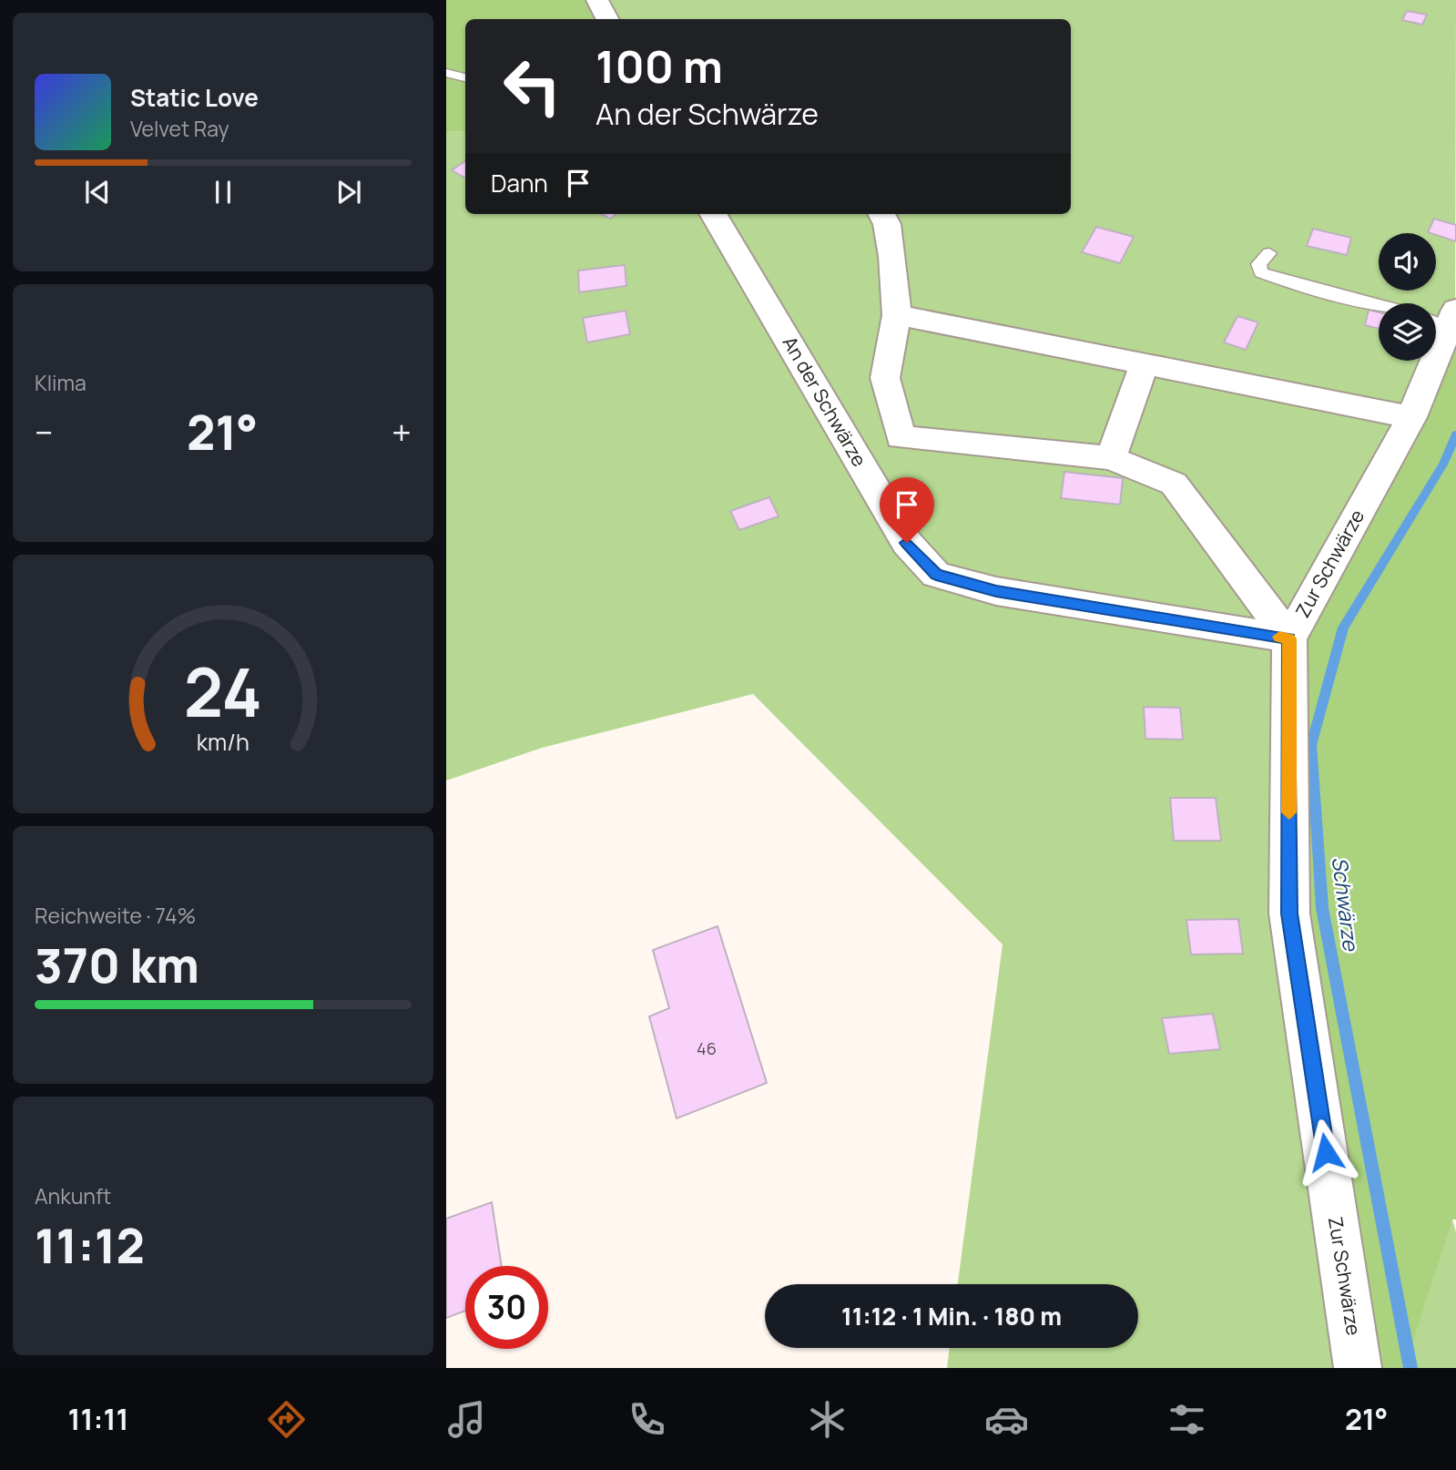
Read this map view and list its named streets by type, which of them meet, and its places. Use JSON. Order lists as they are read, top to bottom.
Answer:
{
  "streets": {
    "street": ["An der Schwärze", "Zur Schwärze"]
  },
  "crossings": [
    ["An der Schwärze", "Zur Schwärze"]
  ],
  "water": ["Schwärze"],
  "house_numbers": ["46"],
  "page": {
    "turn": ["100 m", "An der Schwärze"],
    "song": ["Static Love", "Velvet Ray"],
    "then": "Dann",
    "tile": [
      "Klima",
      ["Reichweite · 74%", "370 km"],
      ["Ankunft", "11:12"]
    ],
    "heat": ["−", "21°", "+"],
    "limit": "30",
    "trip": "11:12 · 1 Min. · 180 m",
    "tabs": ["11:11", "21°"],
    "gauge": ["24", "km/h"]
  }
}
